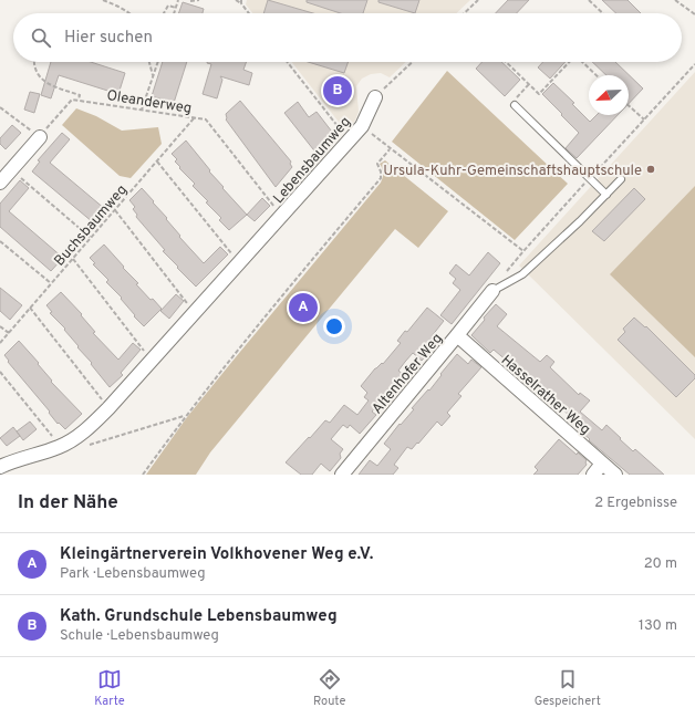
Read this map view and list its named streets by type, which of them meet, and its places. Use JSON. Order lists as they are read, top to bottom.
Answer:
{
  "streets": {
    "street": ["Lebensbaumweg", "Altenhofer Weg", "Hasselrather Weg"],
    "path": ["Oleanderweg", "Buchsbaumweg"]
  },
  "crossings": [
    ["Oleanderweg", "Lebensbaumweg"],
    ["Oleanderweg", "Buchsbaumweg"],
    ["Altenhofer Weg", "Hasselrather Weg"]
  ],
  "places": ["Ursula-Kuhr-Gemeinschaftshauptschule"],
  "north": "bottom left",
  "page": {
    "search": "Hier suchen",
    "pins": ["B", "A"],
    "heading": ["In der Nähe", "2 Ergebnisse"],
    "list": [
      {
        "mark": "A",
        "name": "Kleingärtnerverein Volkhovener Weg e.V.",
        "note": "Park · Lebensbaumweg",
        "value": "20 m"
      },
      {
        "mark": "B",
        "name": "Kath. Grundschule Lebensbaumweg",
        "note": "Schule · Lebensbaumweg",
        "value": "130 m"
      }
    ],
    "nav": ["Karte", "Route", "Gespeichert"]
  }
}
